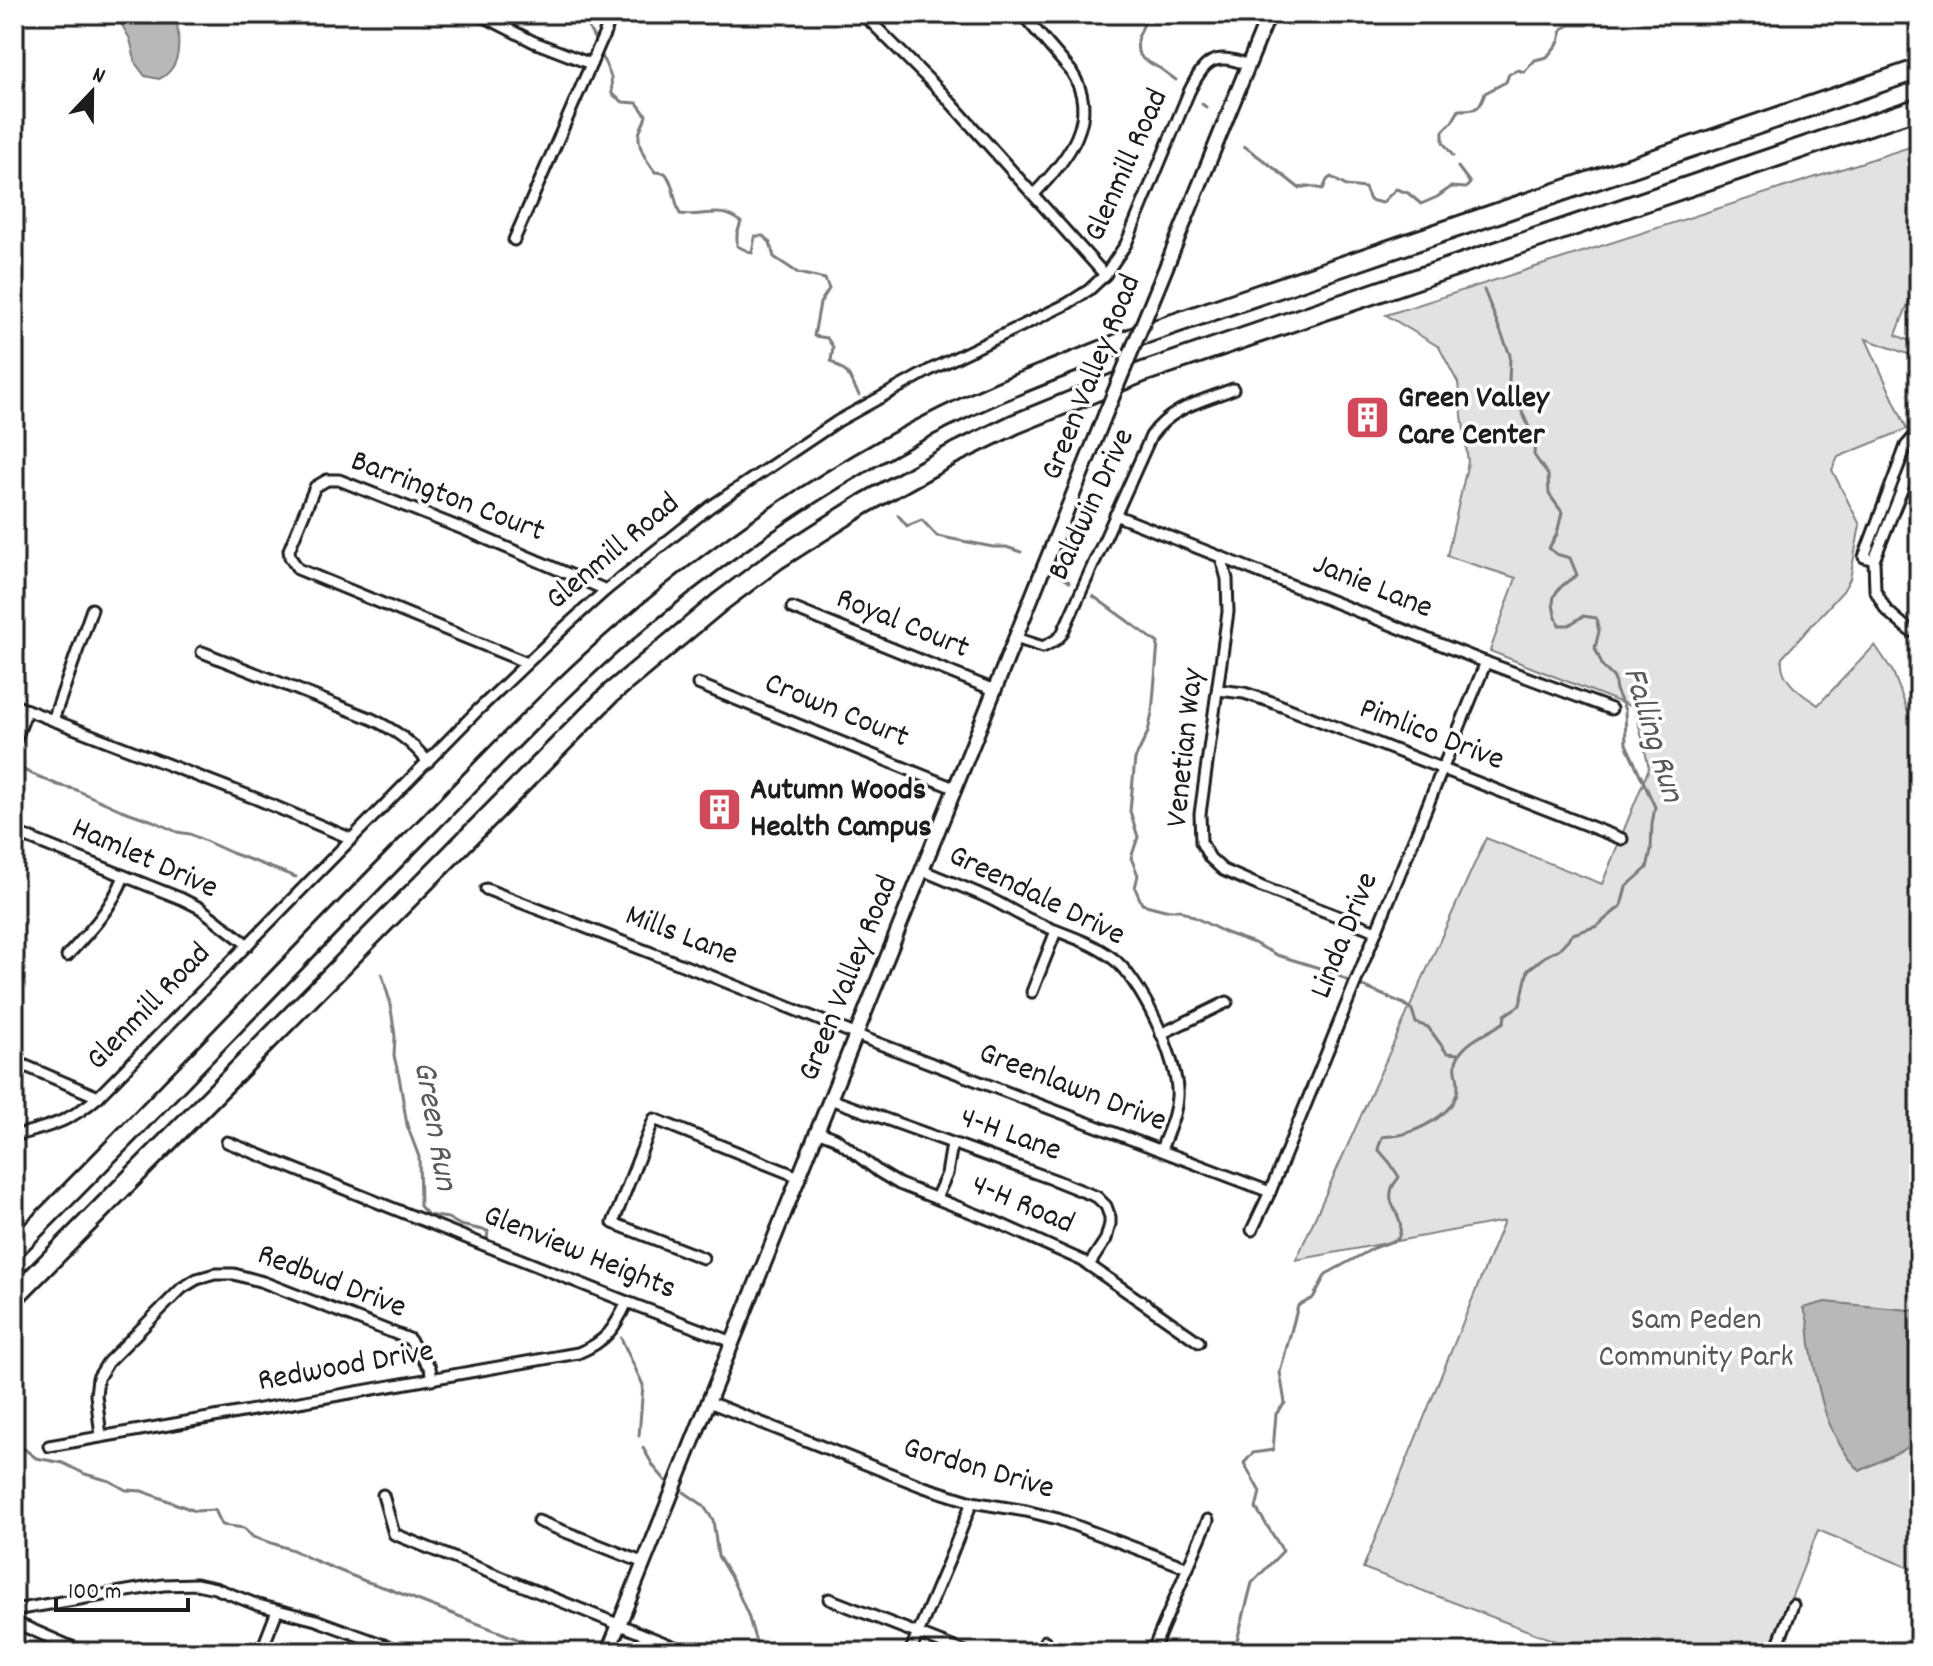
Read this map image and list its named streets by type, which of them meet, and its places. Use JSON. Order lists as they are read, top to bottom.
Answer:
{
  "streets": {
    "street": [
      "Glenmill Road",
      "Green Valley Road",
      "Barrington Court",
      "Baldwin Drive",
      "Janie Lane",
      "Royal Court",
      "Crown Court",
      "Pimlico Drive",
      "Venetian Way",
      "Hamlet Drive",
      "Greendale Drive",
      "Linda Drive",
      "Mills Lane",
      "Greenlawn Drive",
      "4-H Lane",
      "4-H Road",
      "Glenview Heights",
      "Redbud Drive",
      "Redwood Drive",
      "Gordon Drive"
    ]
  },
  "crossings": [
    ["Glenmill Road", "Green Valley Road"],
    ["Glenmill Road", "Barrington Court"],
    ["Glenmill Road", "Hamlet Drive"],
    ["Green Valley Road", "Baldwin Drive"],
    ["Green Valley Road", "Royal Court"],
    ["Green Valley Road", "Crown Court"],
    ["Green Valley Road", "Greendale Drive"],
    ["Green Valley Road", "Mills Lane"],
    ["Green Valley Road", "Greenlawn Drive"],
    ["Green Valley Road", "4-H Lane"],
    ["Green Valley Road", "4-H Road"],
    ["Green Valley Road", "Glenview Heights"],
    ["Green Valley Road", "Gordon Drive"],
    ["Baldwin Drive", "Janie Lane"],
    ["Janie Lane", "Venetian Way"],
    ["Janie Lane", "Linda Drive"],
    ["Pimlico Drive", "Venetian Way"],
    ["Pimlico Drive", "Linda Drive"],
    ["Venetian Way", "Linda Drive"],
    ["Greendale Drive", "Greenlawn Drive"],
    ["Linda Drive", "Greenlawn Drive"],
    ["Mills Lane", "Greenlawn Drive"],
    ["4-H Lane", "4-H Road"],
    ["Glenview Heights", "Redwood Drive"],
    ["Redbud Drive", "Redwood Drive"]
  ],
  "water": ["Falling Run", "Green Run"],
  "parks": ["Sam Peden Community Park"],
  "places": {
    "building": ["Green Valley Care Center", "Autumn Woods Health Campus"]
  },
  "scale_bar": "100 m",
  "north": "top"
}
